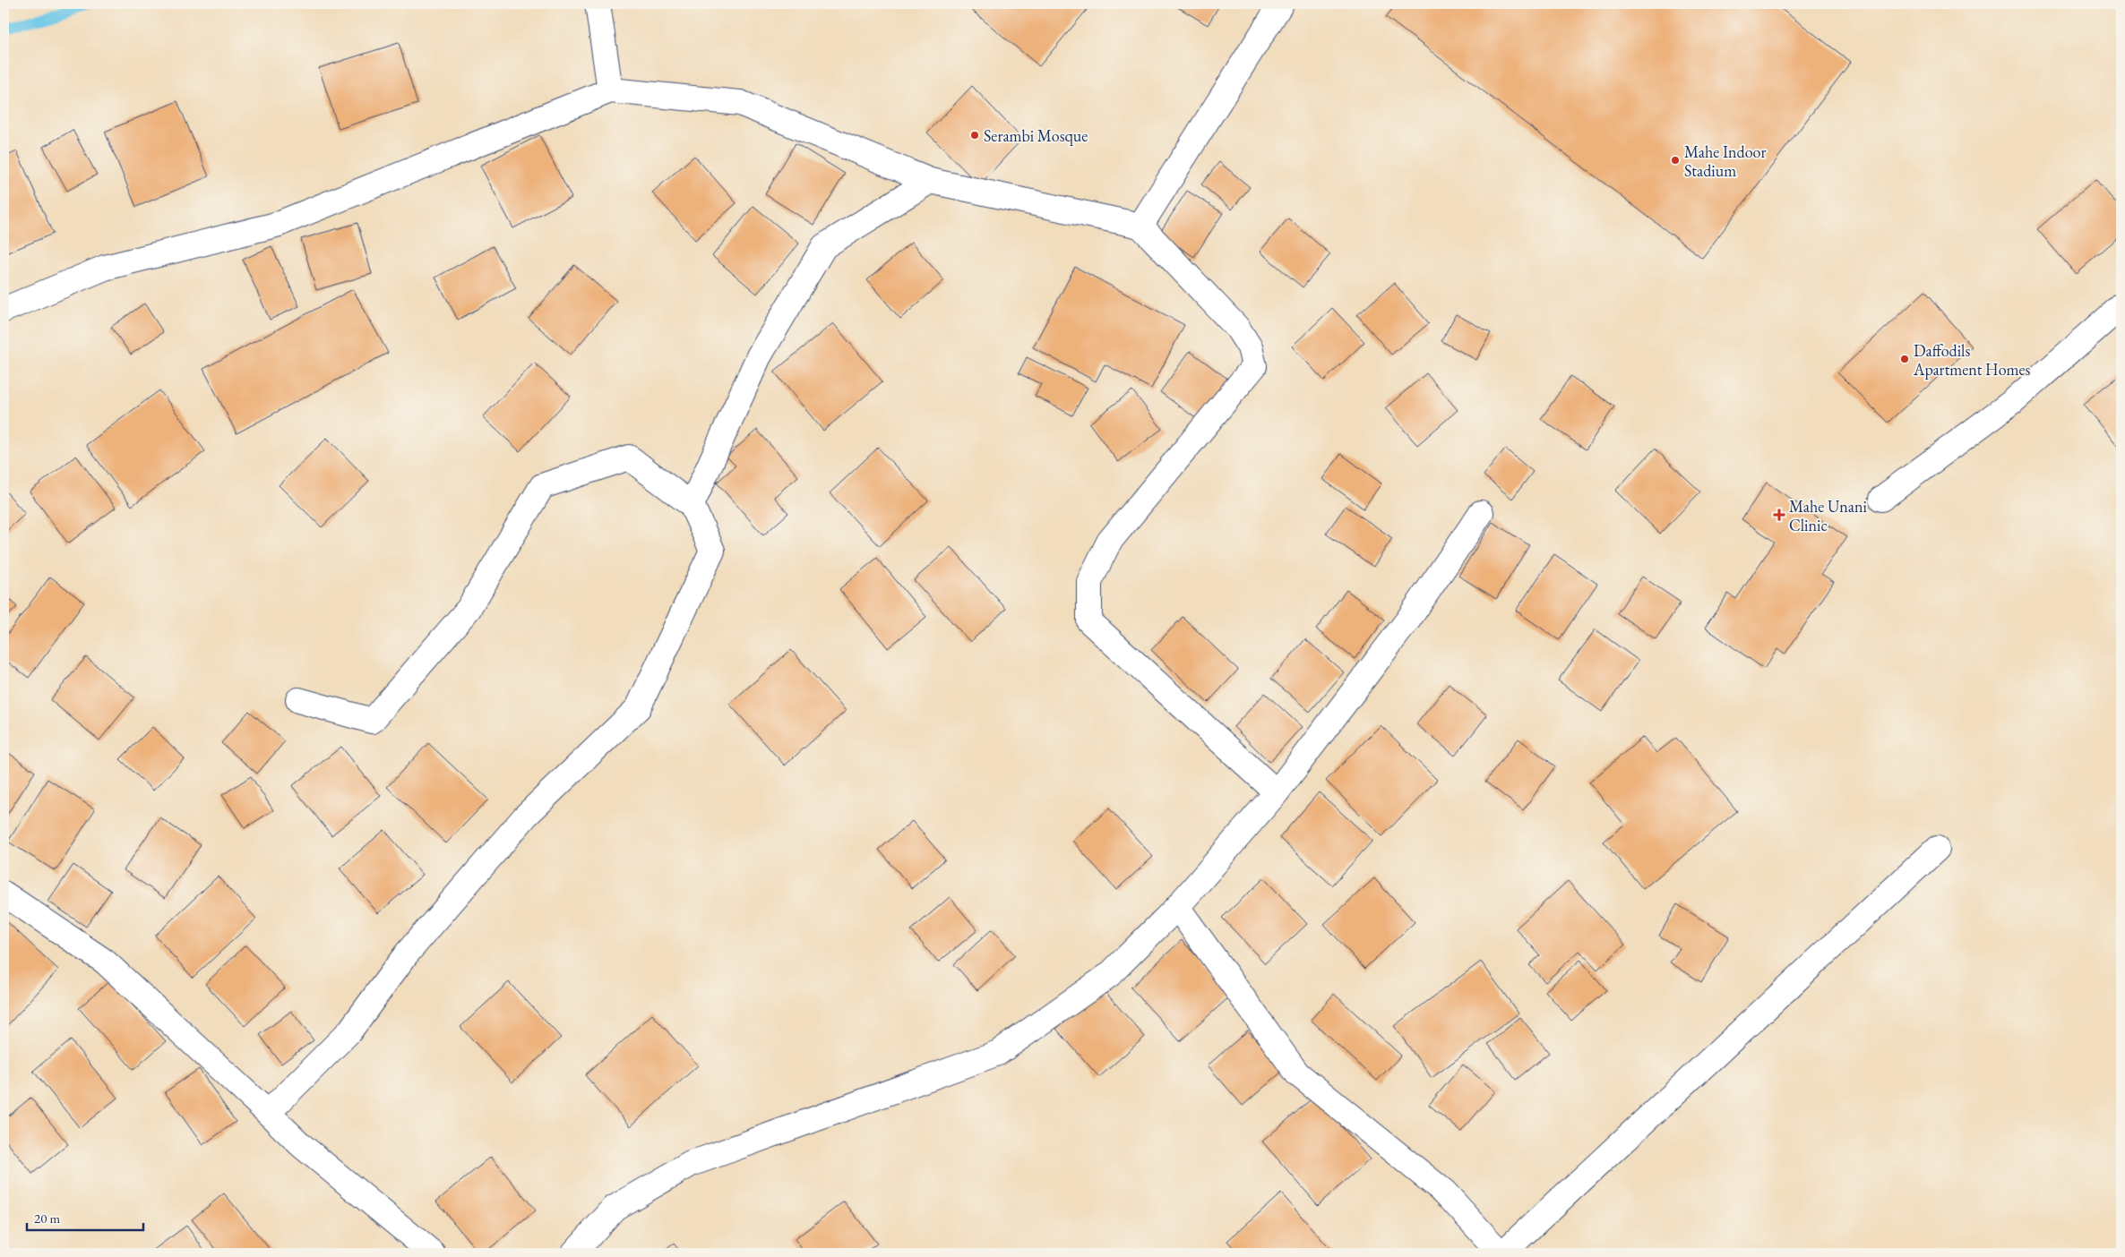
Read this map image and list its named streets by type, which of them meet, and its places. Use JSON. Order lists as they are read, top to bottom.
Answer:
{
  "places": {
    "other": ["Serambi Mosque", "Mahe Indoor Stadium", "Daffodils Apartment Homes"],
    "health": ["Mahe Unani Clinic"]
  },
  "scale_bar": "20 m"
}
